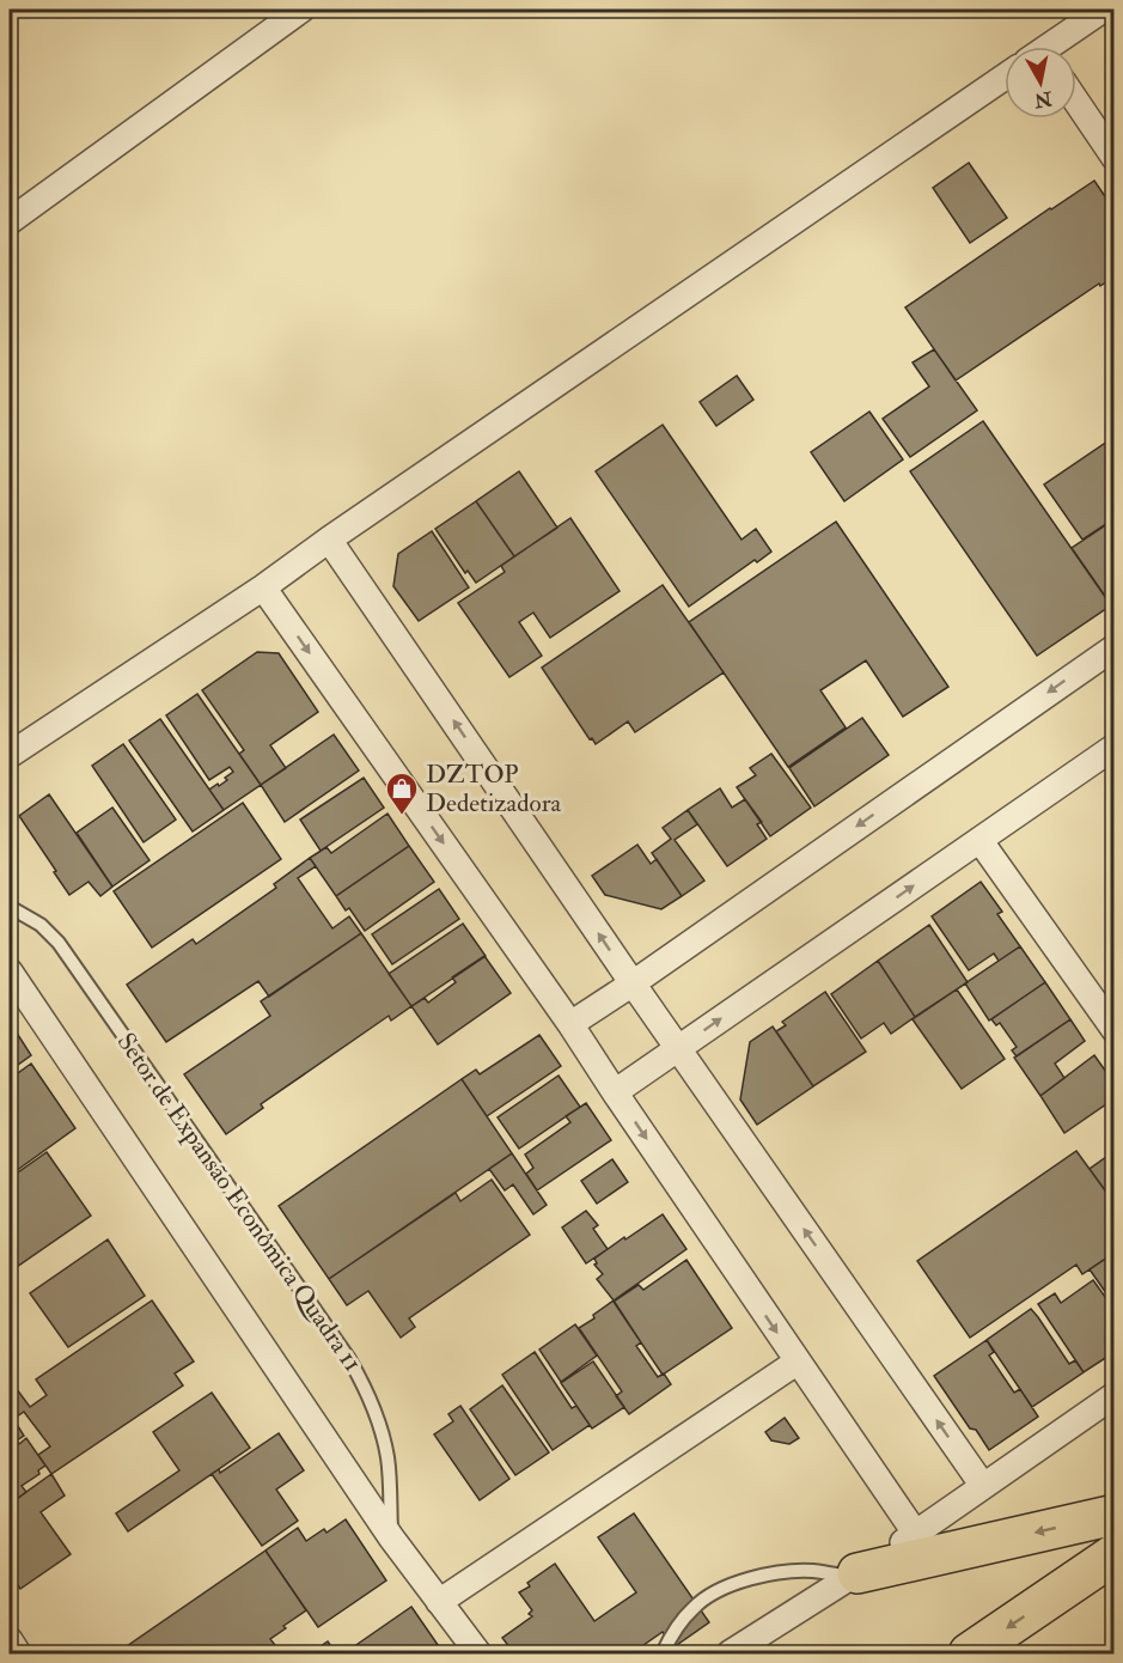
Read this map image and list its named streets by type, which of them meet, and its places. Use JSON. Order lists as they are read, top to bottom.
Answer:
{
  "streets": {
    "lane": ["Setor de Expansão Econômica Quadra 11"]
  },
  "places": {
    "shop": ["DZTOP Dedetizadora"]
  },
  "north": "bottom"
}
